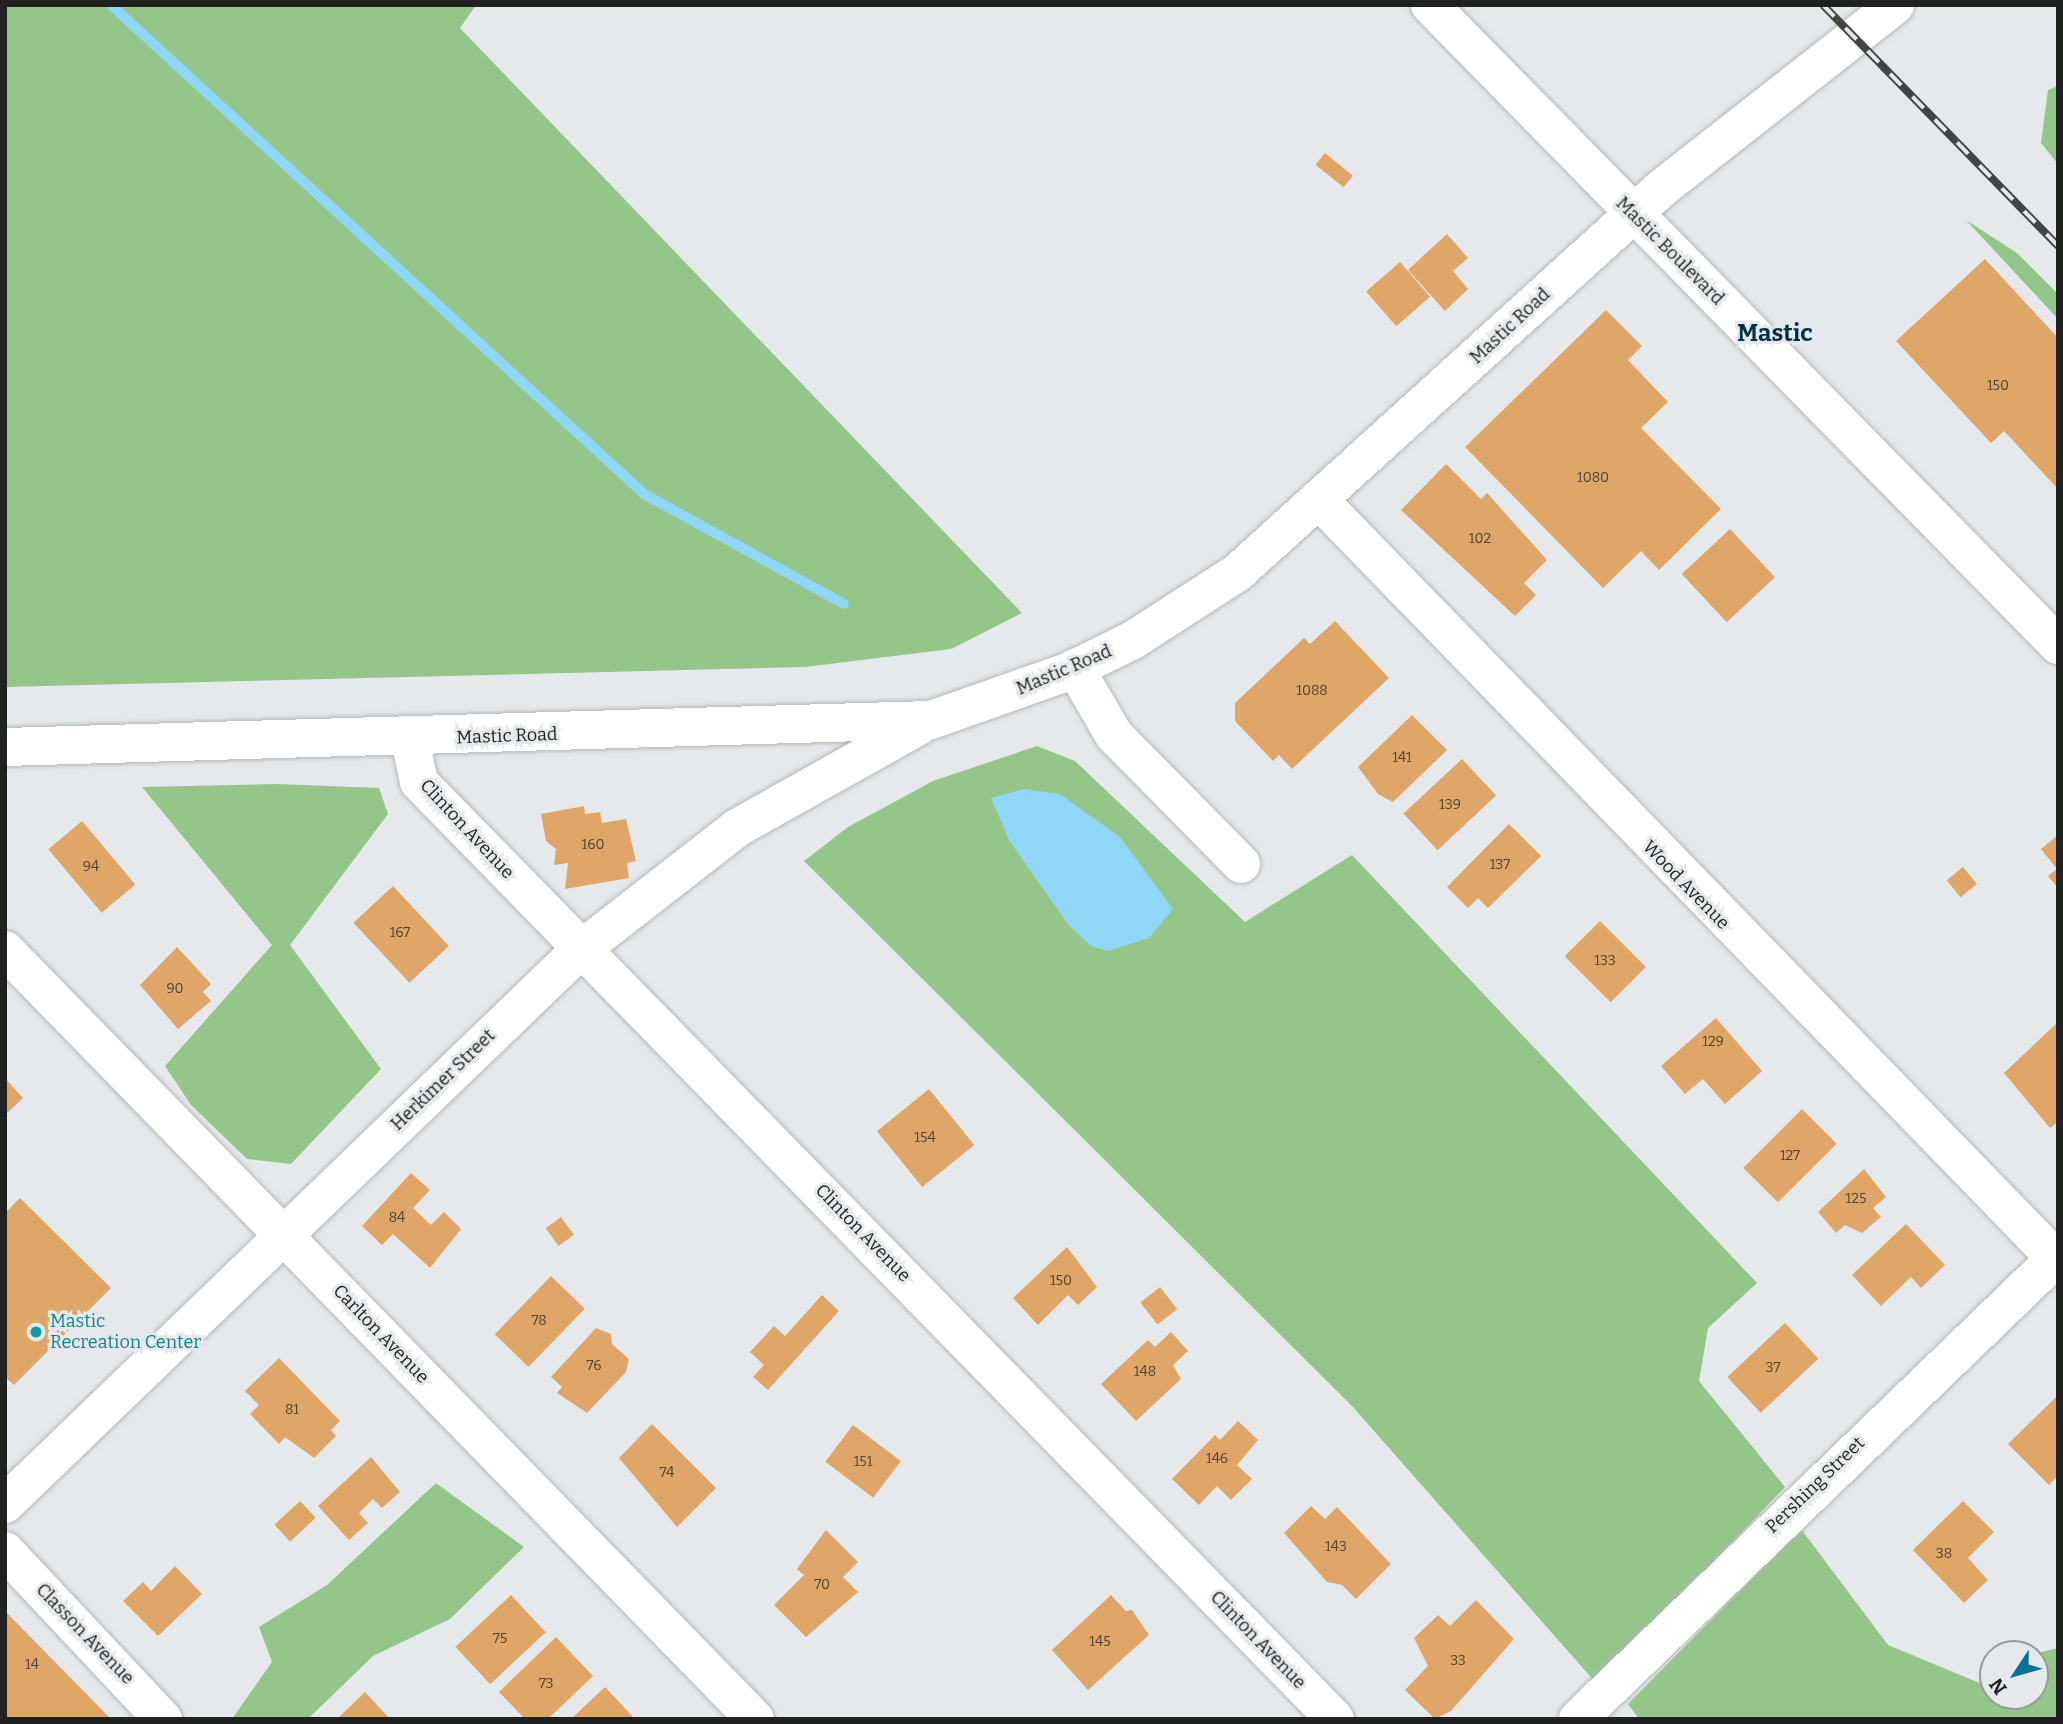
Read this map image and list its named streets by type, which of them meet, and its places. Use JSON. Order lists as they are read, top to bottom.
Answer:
{
  "streets": {
    "street": [
      "Mastic Boulevard",
      "Mastic Road",
      "Clinton Avenue",
      "Wood Avenue",
      "Herkimer Street",
      "Carlton Avenue",
      "Pershing Street",
      "Classon Avenue"
    ]
  },
  "crossings": [
    ["Mastic Boulevard", "Mastic Road"],
    ["Mastic Road", "Clinton Avenue"],
    ["Mastic Road", "Wood Avenue"],
    ["Mastic Road", "Herkimer Street"],
    ["Clinton Avenue", "Herkimer Street"],
    ["Wood Avenue", "Pershing Street"],
    ["Herkimer Street", "Carlton Avenue"]
  ],
  "districts": ["Mastic"],
  "places": ["Mastic Recreation Center"],
  "house_numbers": [
    "150",
    "1080",
    "102",
    "1088",
    "141",
    "139",
    "160",
    "137",
    "94",
    "167",
    "133",
    "90",
    "129",
    "154",
    "127",
    "125",
    "84",
    "150",
    "78",
    "76",
    "37",
    "148",
    "81",
    "146",
    "151",
    "74",
    "143",
    "38",
    "70",
    "75",
    "145",
    "33",
    "14",
    "73"
  ],
  "north": "bottom left"
}
